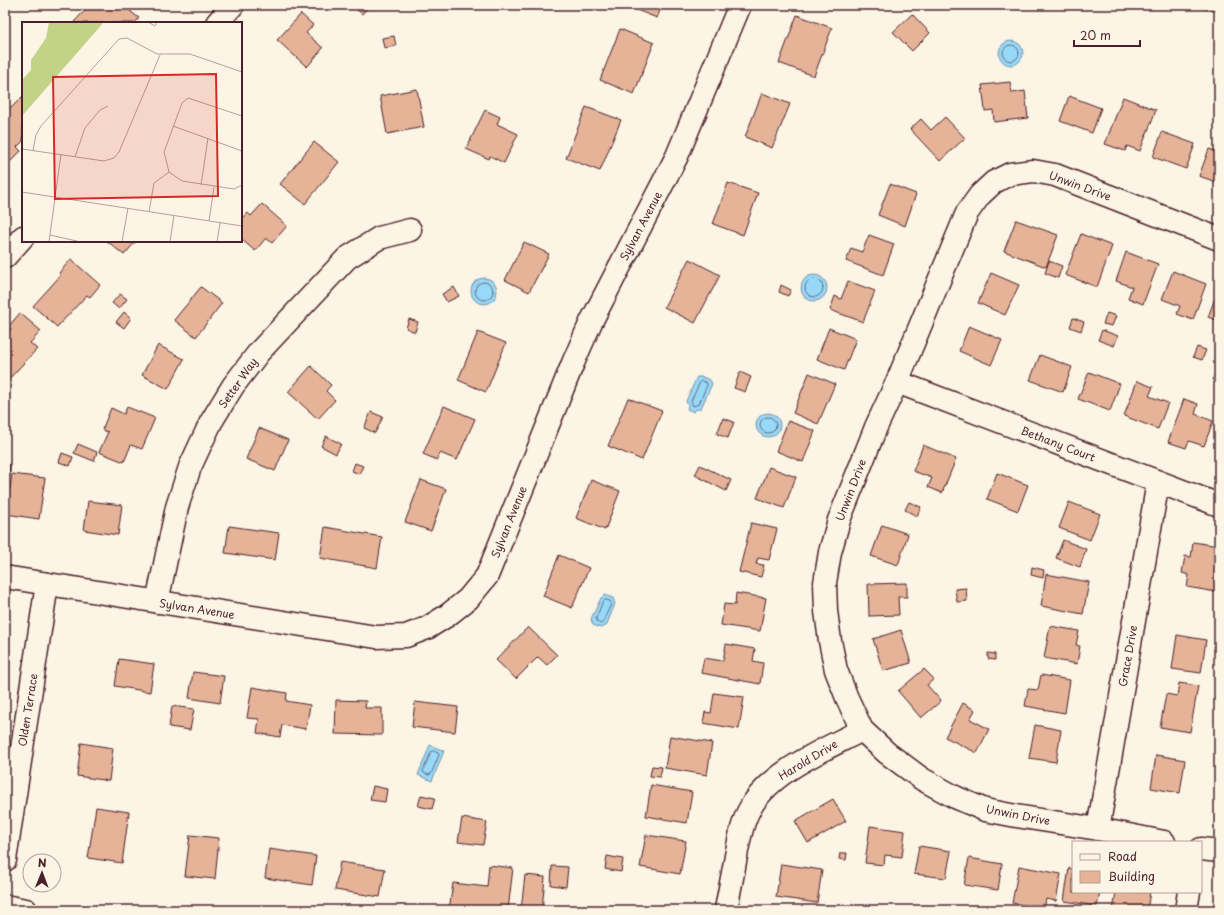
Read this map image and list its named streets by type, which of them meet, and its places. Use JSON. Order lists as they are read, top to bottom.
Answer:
{
  "streets": {
    "street": [
      "Unwin Drive",
      "Sylvan Avenue",
      "Setter Way",
      "Bethany Court",
      "Grace Drive",
      "Olden Terrace",
      "Harold Drive"
    ]
  },
  "crossings": [
    ["Unwin Drive", "Bethany Court"],
    ["Unwin Drive", "Grace Drive"],
    ["Unwin Drive", "Harold Drive"],
    ["Sylvan Avenue", "Setter Way"],
    ["Sylvan Avenue", "Olden Terrace"],
    ["Bethany Court", "Grace Drive"]
  ],
  "legend": ["Road", "Building"],
  "scale_bar": "20 m",
  "north": "top"
}
